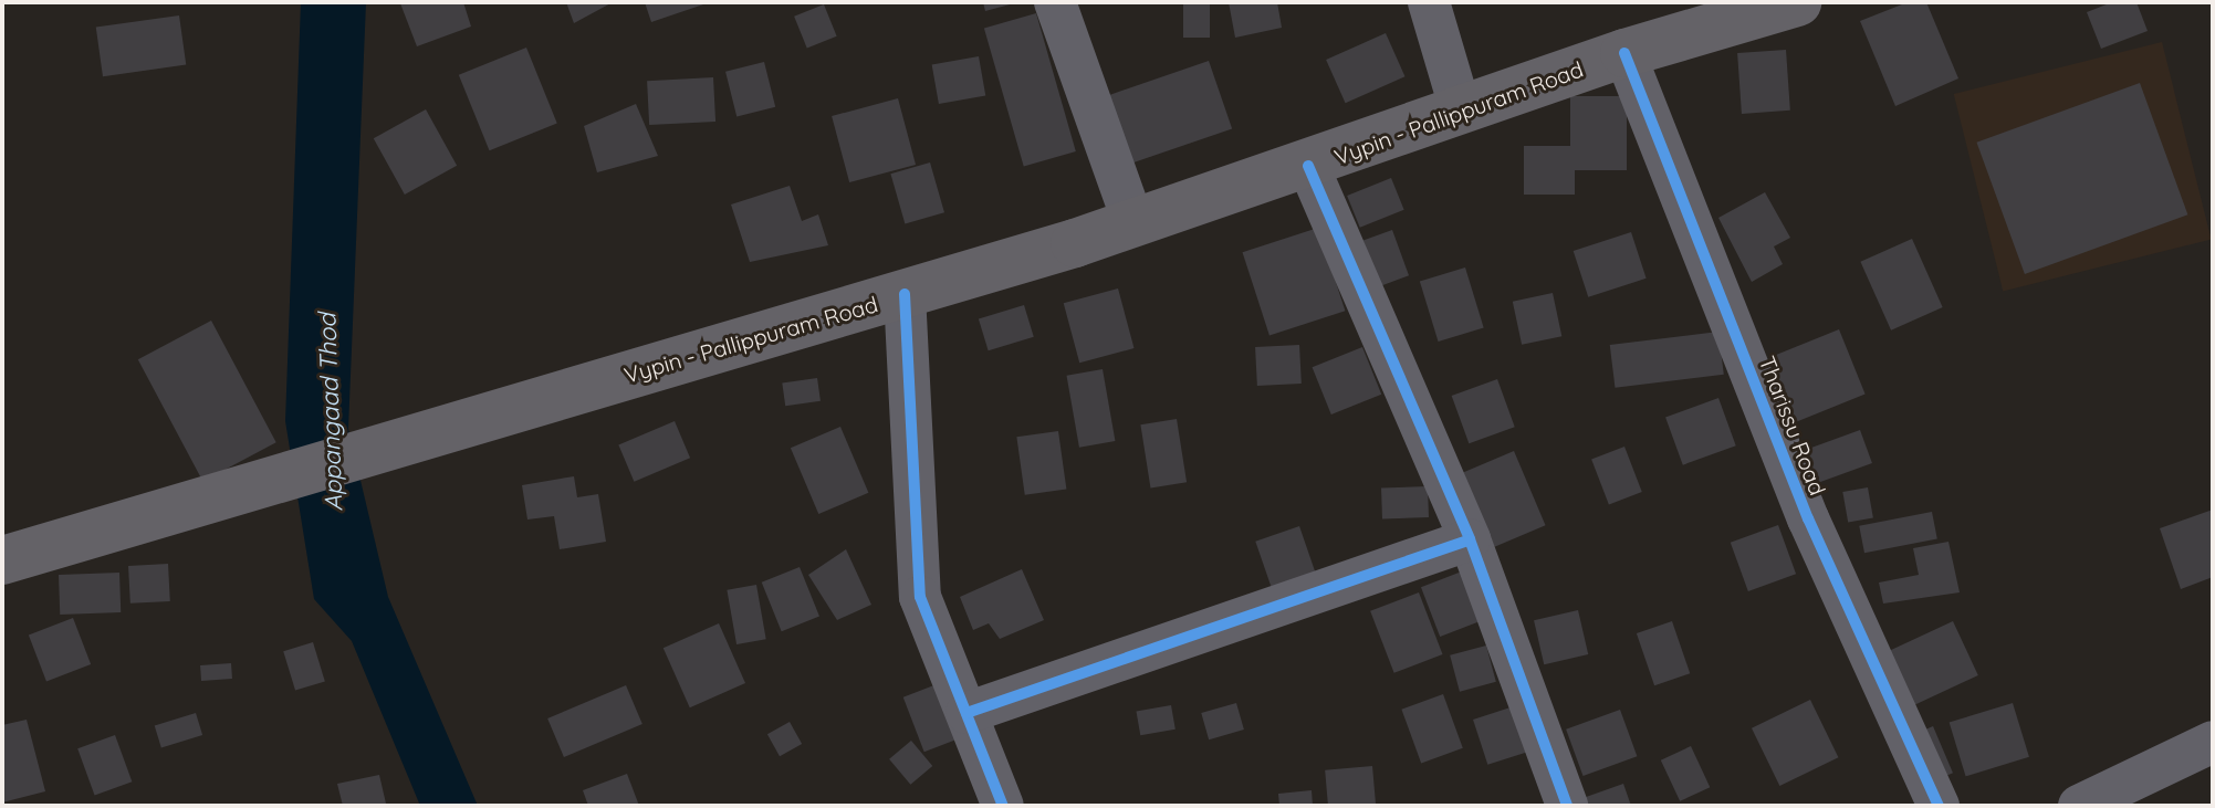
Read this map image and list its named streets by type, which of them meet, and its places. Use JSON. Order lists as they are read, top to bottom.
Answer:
{
  "streets": {
    "main road": ["Vypin - Pallippuram Road"],
    "street": ["Tharissu Road"]
  },
  "crossings": [
    ["Vypin - Pallippuram Road", "Tharissu Road"]
  ],
  "water": ["Appangaad Thod"]
}
